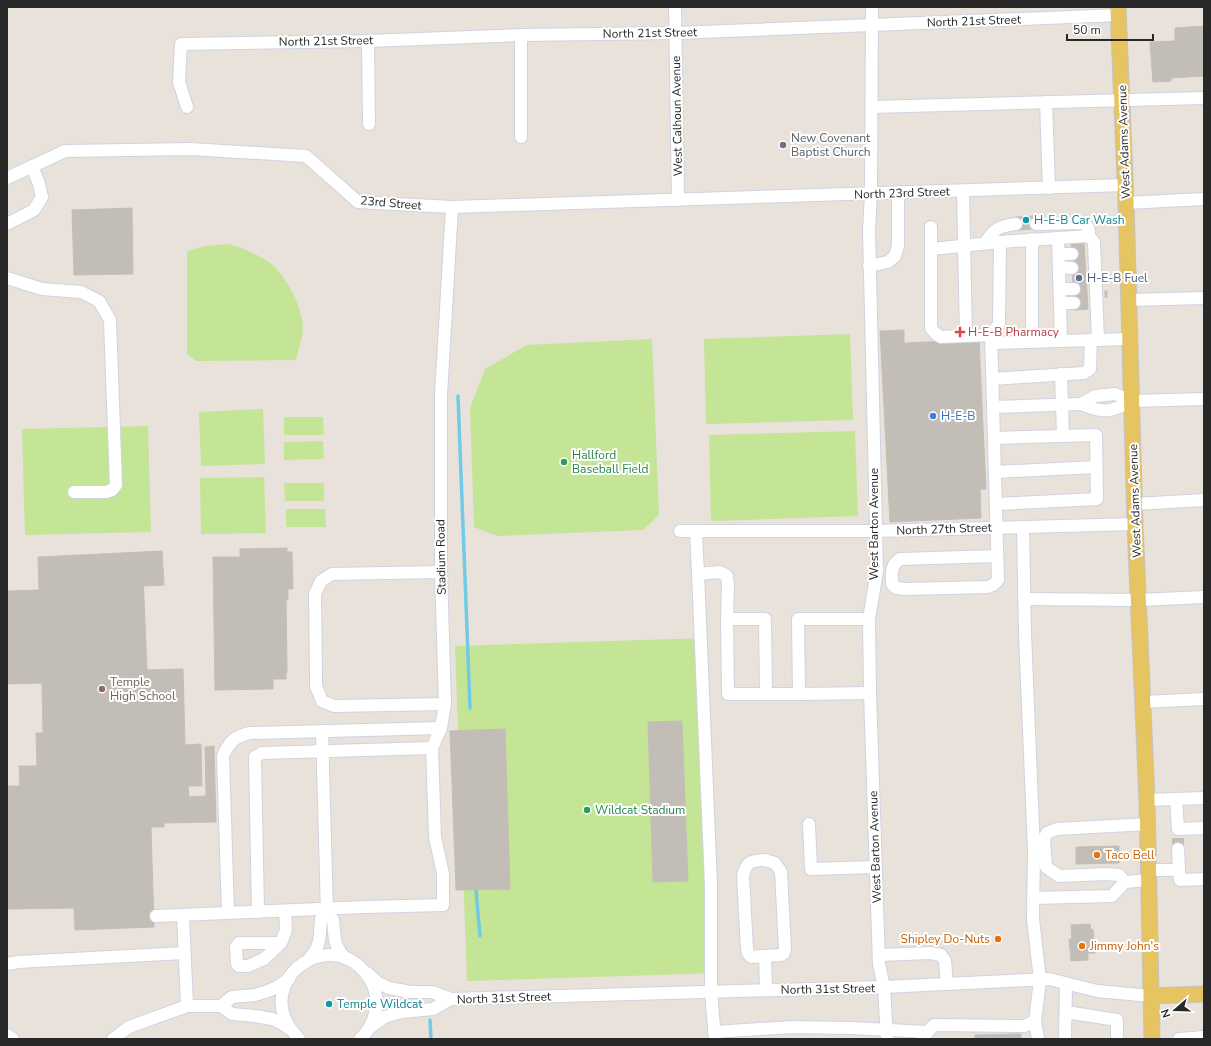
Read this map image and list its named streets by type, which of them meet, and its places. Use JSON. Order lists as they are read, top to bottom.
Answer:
{
  "streets": {
    "main road": ["West Adams Avenue", "North 31st Street"],
    "street": [
      "North 21st Street",
      "West Calhoun Avenue",
      "North 23rd Street",
      "23rd Street",
      "West Barton Avenue",
      "North 27th Street",
      "Stadium Road"
    ]
  },
  "crossings": [
    ["North 21st Street", "West Calhoun Avenue"],
    ["North 21st Street", "West Adams Avenue"],
    ["North 21st Street", "West Barton Avenue"],
    ["West Calhoun Avenue", "North 23rd Street"],
    ["West Calhoun Avenue", "23rd Street"],
    ["West Adams Avenue", "North 23rd Street"],
    ["West Adams Avenue", "North 27th Street"],
    ["West Adams Avenue", "North 31st Street"],
    ["North 23rd Street", "23rd Street"],
    ["North 23rd Street", "West Barton Avenue"],
    ["23rd Street", "Stadium Road"],
    ["West Barton Avenue", "North 27th Street"],
    ["West Barton Avenue", "North 31st Street"]
  ],
  "places": {
    "other": [
      "New Covenant Baptist Church",
      "H-E-B Car Wash",
      "H-E-B Fuel",
      "H-E-B",
      "Hallford Baseball Field",
      "Temple High School",
      "Wildcat Stadium",
      "Taco Bell",
      "Shipley Do-Nuts",
      "Jimmy John's",
      "Temple Wildcat"
    ],
    "health": ["H-E-B Pharmacy"]
  },
  "scale_bar": "50 m",
  "north": "left"
}
